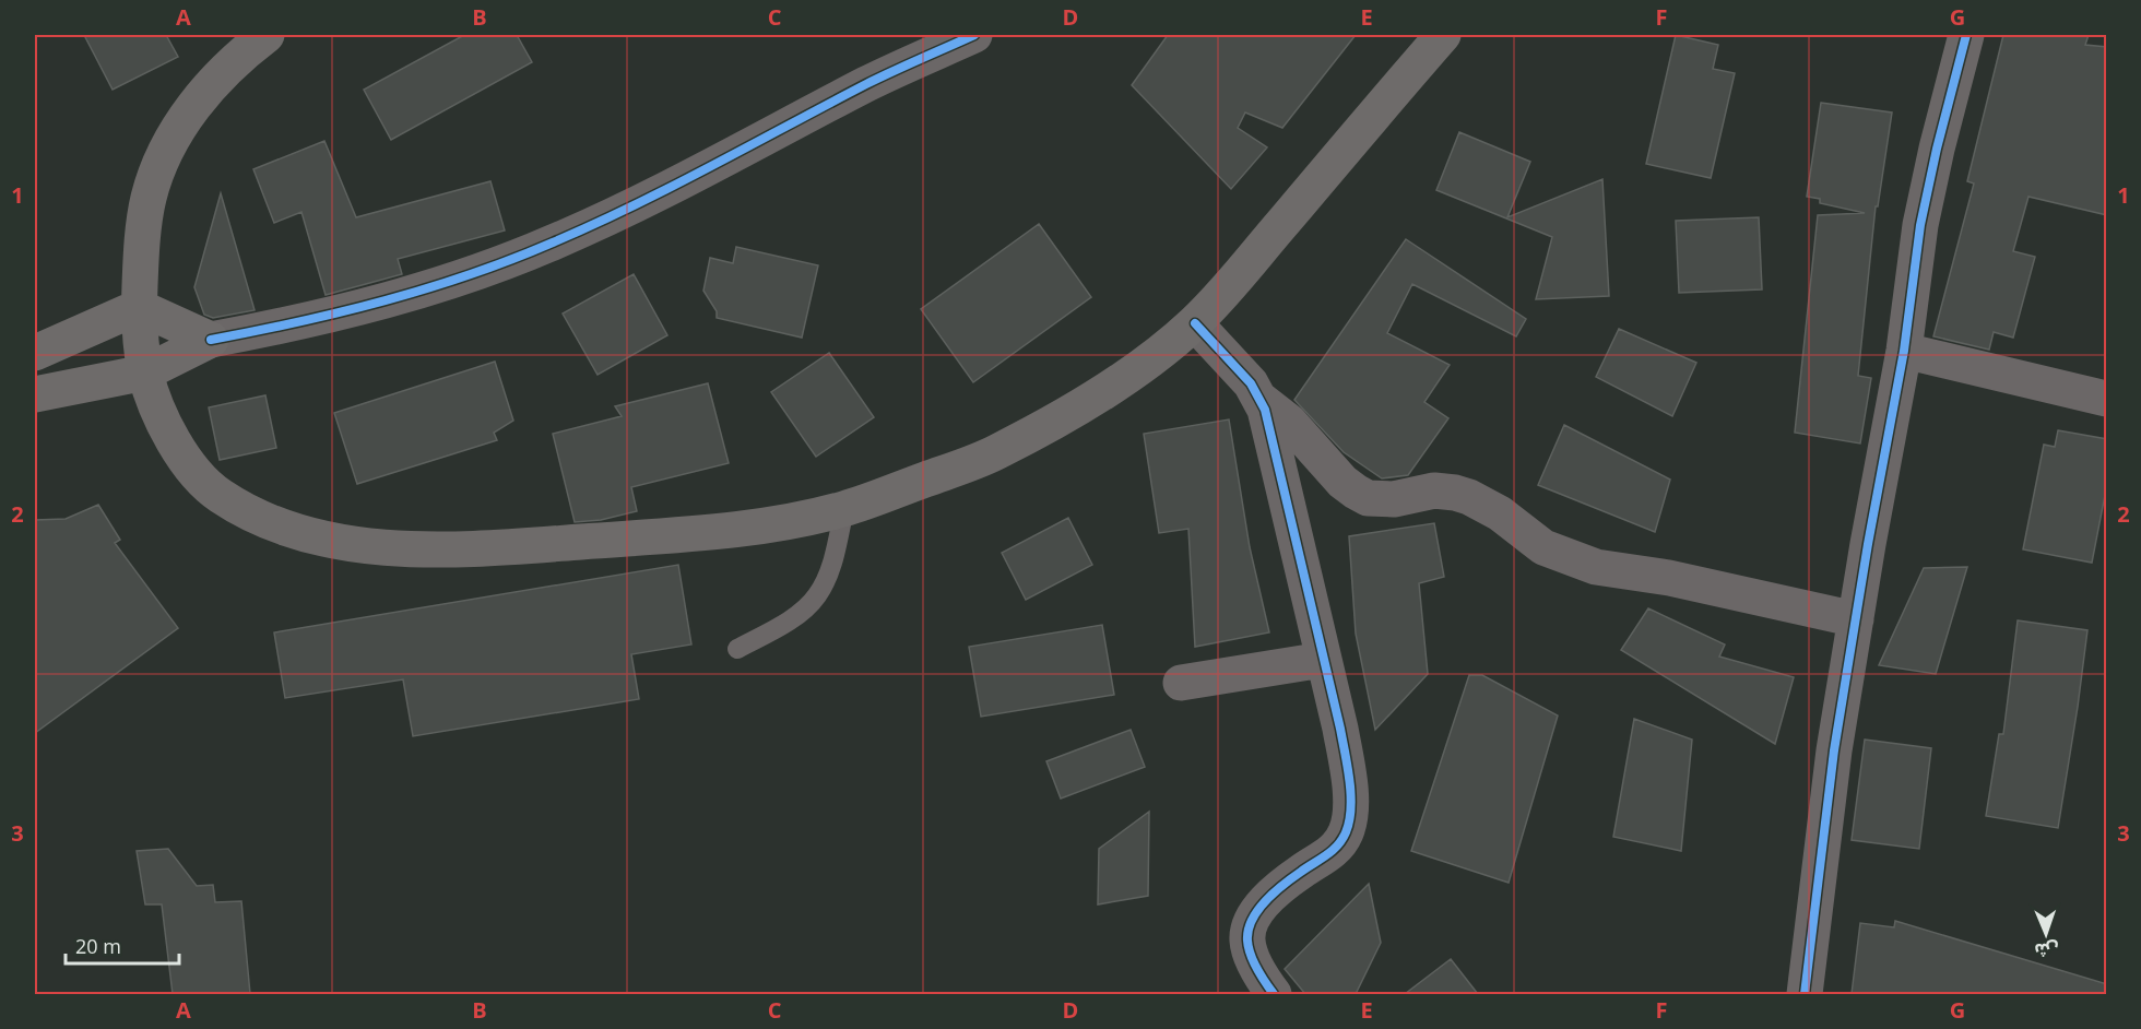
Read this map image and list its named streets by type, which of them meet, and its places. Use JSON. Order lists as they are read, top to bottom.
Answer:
{
  "scale_bar": "20 m",
  "north": "bottom",
  "grid": {
    "columns": [
      "A",
      "B",
      "C",
      "D",
      "E",
      "F",
      "G"
    ],
    "rows": ["1", "2", "3"]
  }
}
